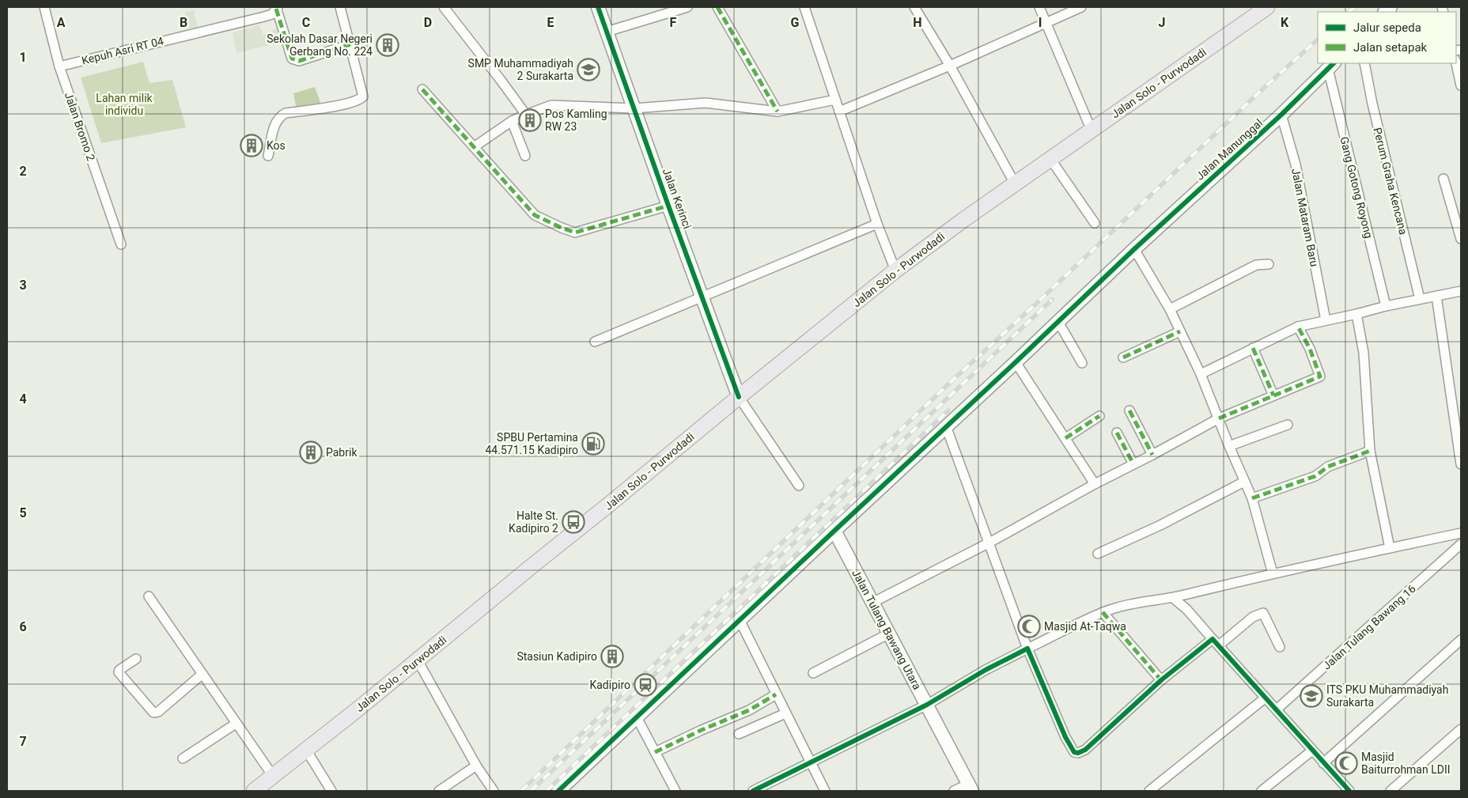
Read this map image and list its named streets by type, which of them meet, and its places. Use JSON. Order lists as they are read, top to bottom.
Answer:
{
  "streets": {
    "main road": ["Jalan Solo - Purwodadi"],
    "street": [
      "Kepuh Asri RT 04",
      "Jalan Bromo 2",
      "Jalan Manunggal",
      "Perum Graha Kencana",
      "Gang Gotong Royong",
      "Jalan Kerinci",
      "Jalan Mataram Baru",
      "Jalan Tulang Bawang 16",
      "Jalan Tulang Bawang Utara"
    ]
  },
  "crossings": [
    ["Kepuh Asri RT 04", "Jalan Bromo 2"],
    ["Jalan Solo - Purwodadi", "Jalan Kerinci"],
    ["Jalan Manunggal", "Gang Gotong Royong"],
    ["Jalan Manunggal", "Jalan Mataram Baru"],
    ["Jalan Manunggal", "Jalan Tulang Bawang Utara"]
  ],
  "parks": ["Lahan milik individu"],
  "places": {
    "building": [
      "Sekolah Dasar Negeri Gerbang No. 224",
      "Pos Kamling RW 23",
      "Kos",
      "Pabrik",
      "Stasiun Kadipiro"
    ],
    "school or university": ["SMP Muhammadiyah 2 Surakarta", "ITS PKU Muhammadiyah Surakarta"],
    "fuel station": ["SPBU Pertamina 44.571.15 Kadipiro"],
    "bus stop": ["Halte St. Kadipiro 2"],
    "mosque": ["Masjid At-Taqwa", "Masjid Baiturrohman LDII"],
    "station": ["Kadipiro"]
  },
  "legend": ["Jalur sepeda", "Jalan setapak"],
  "grid": {
    "columns": [
      "A",
      "B",
      "C",
      "D",
      "E",
      "F",
      "G",
      "H",
      "I",
      "J",
      "K"
    ],
    "rows": [
      "1",
      "2",
      "3",
      "4",
      "5",
      "6",
      "7"
    ]
  }
}
